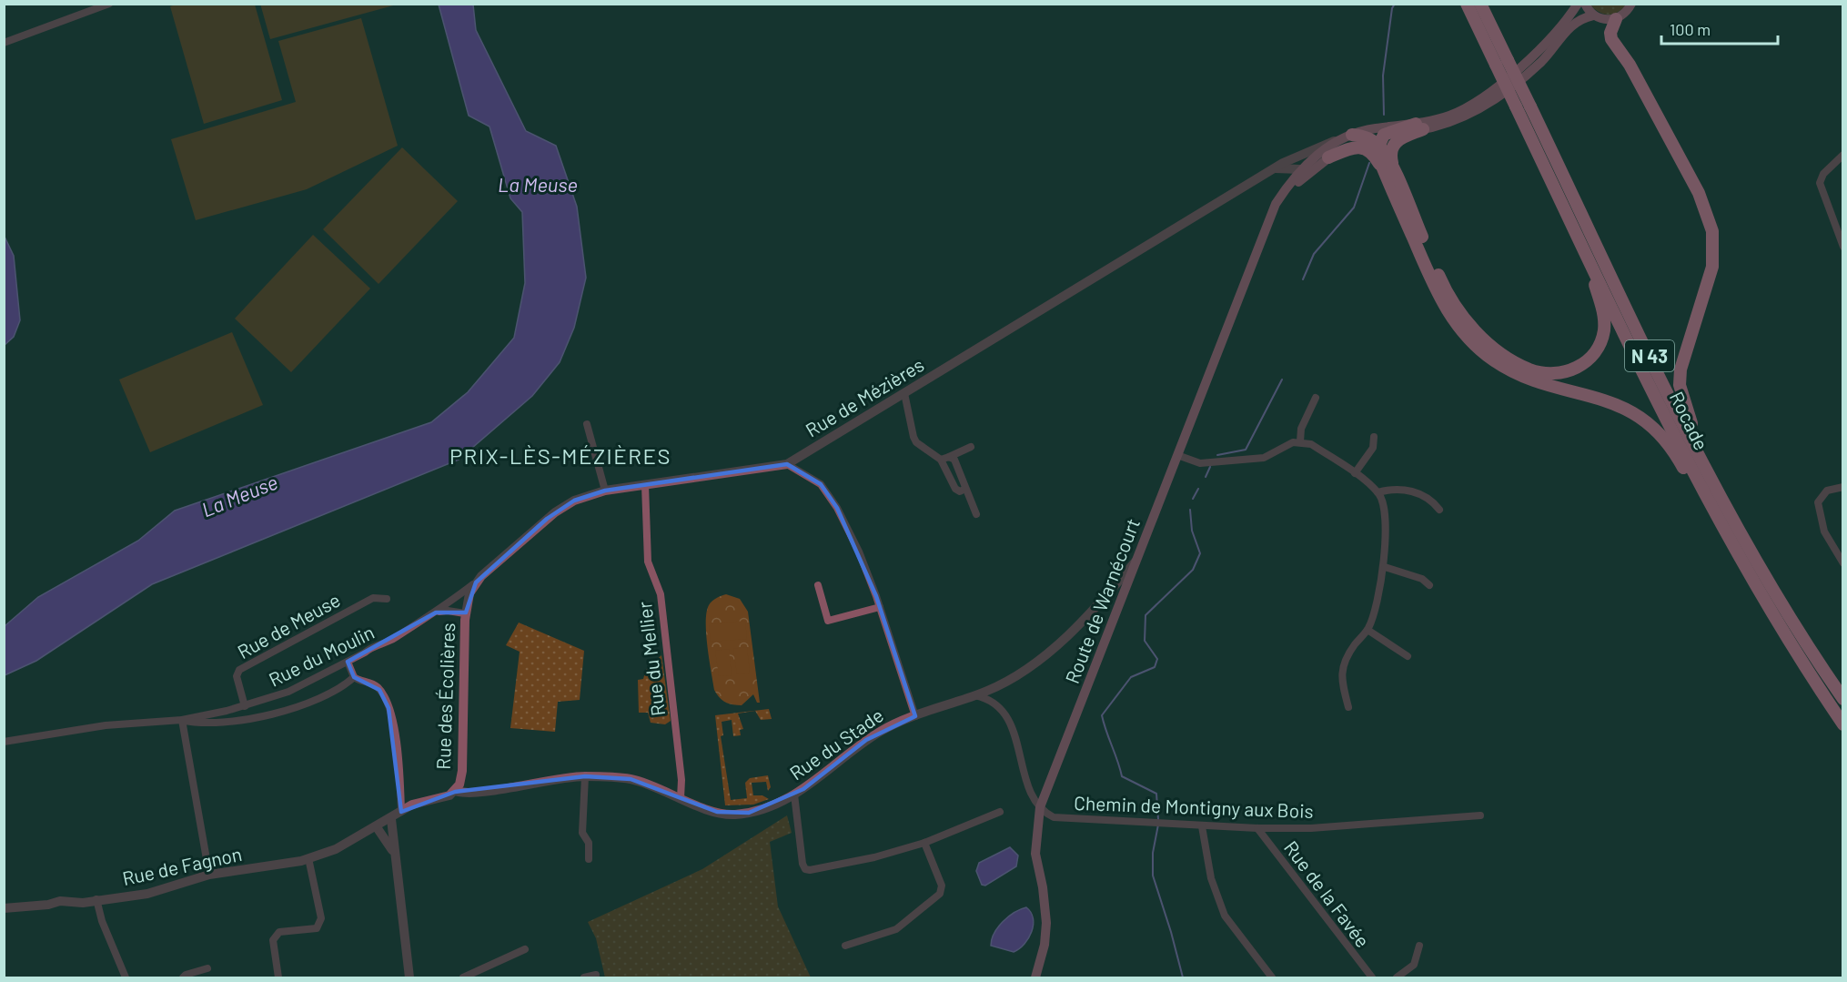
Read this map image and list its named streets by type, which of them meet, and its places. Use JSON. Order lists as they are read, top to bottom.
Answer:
{
  "streets": {
    "highway": ["N 43", "Rocade"],
    "main road": ["Route de Warnécourt"],
    "street": [
      "Rue de Mézières",
      "Rue de Meuse",
      "Rue du Moulin",
      "Rue du Mellier",
      "Rue des Écolières",
      "Rue du Stade",
      "Chemin de Montigny aux Bois",
      "Rue de Fagnon",
      "Rue de la Favée"
    ]
  },
  "crossings": [
    ["N 43", "Rocade"],
    ["Rue de Mézières", "Route de Warnécourt"],
    ["Rue de Mézières", "Rue du Moulin"],
    ["Rue de Mézières", "Rue du Mellier"],
    ["Rue de Mézières", "Rue des Écolières"],
    ["Route de Warnécourt", "Rue du Stade"],
    ["Route de Warnécourt", "Chemin de Montigny aux Bois"],
    ["Rue de Meuse", "Rue du Moulin"],
    ["Rue du Mellier", "Rue du Stade"],
    ["Rue des Écolières", "Rue du Stade"],
    ["Rue du Stade", "Rue de Fagnon"],
    ["Chemin de Montigny aux Bois", "Rue de la Favée"]
  ],
  "districts": ["PRIX-LÈS-MÉZIÈRES"],
  "water": ["La Meuse"],
  "scale_bar": "100 m"
}
